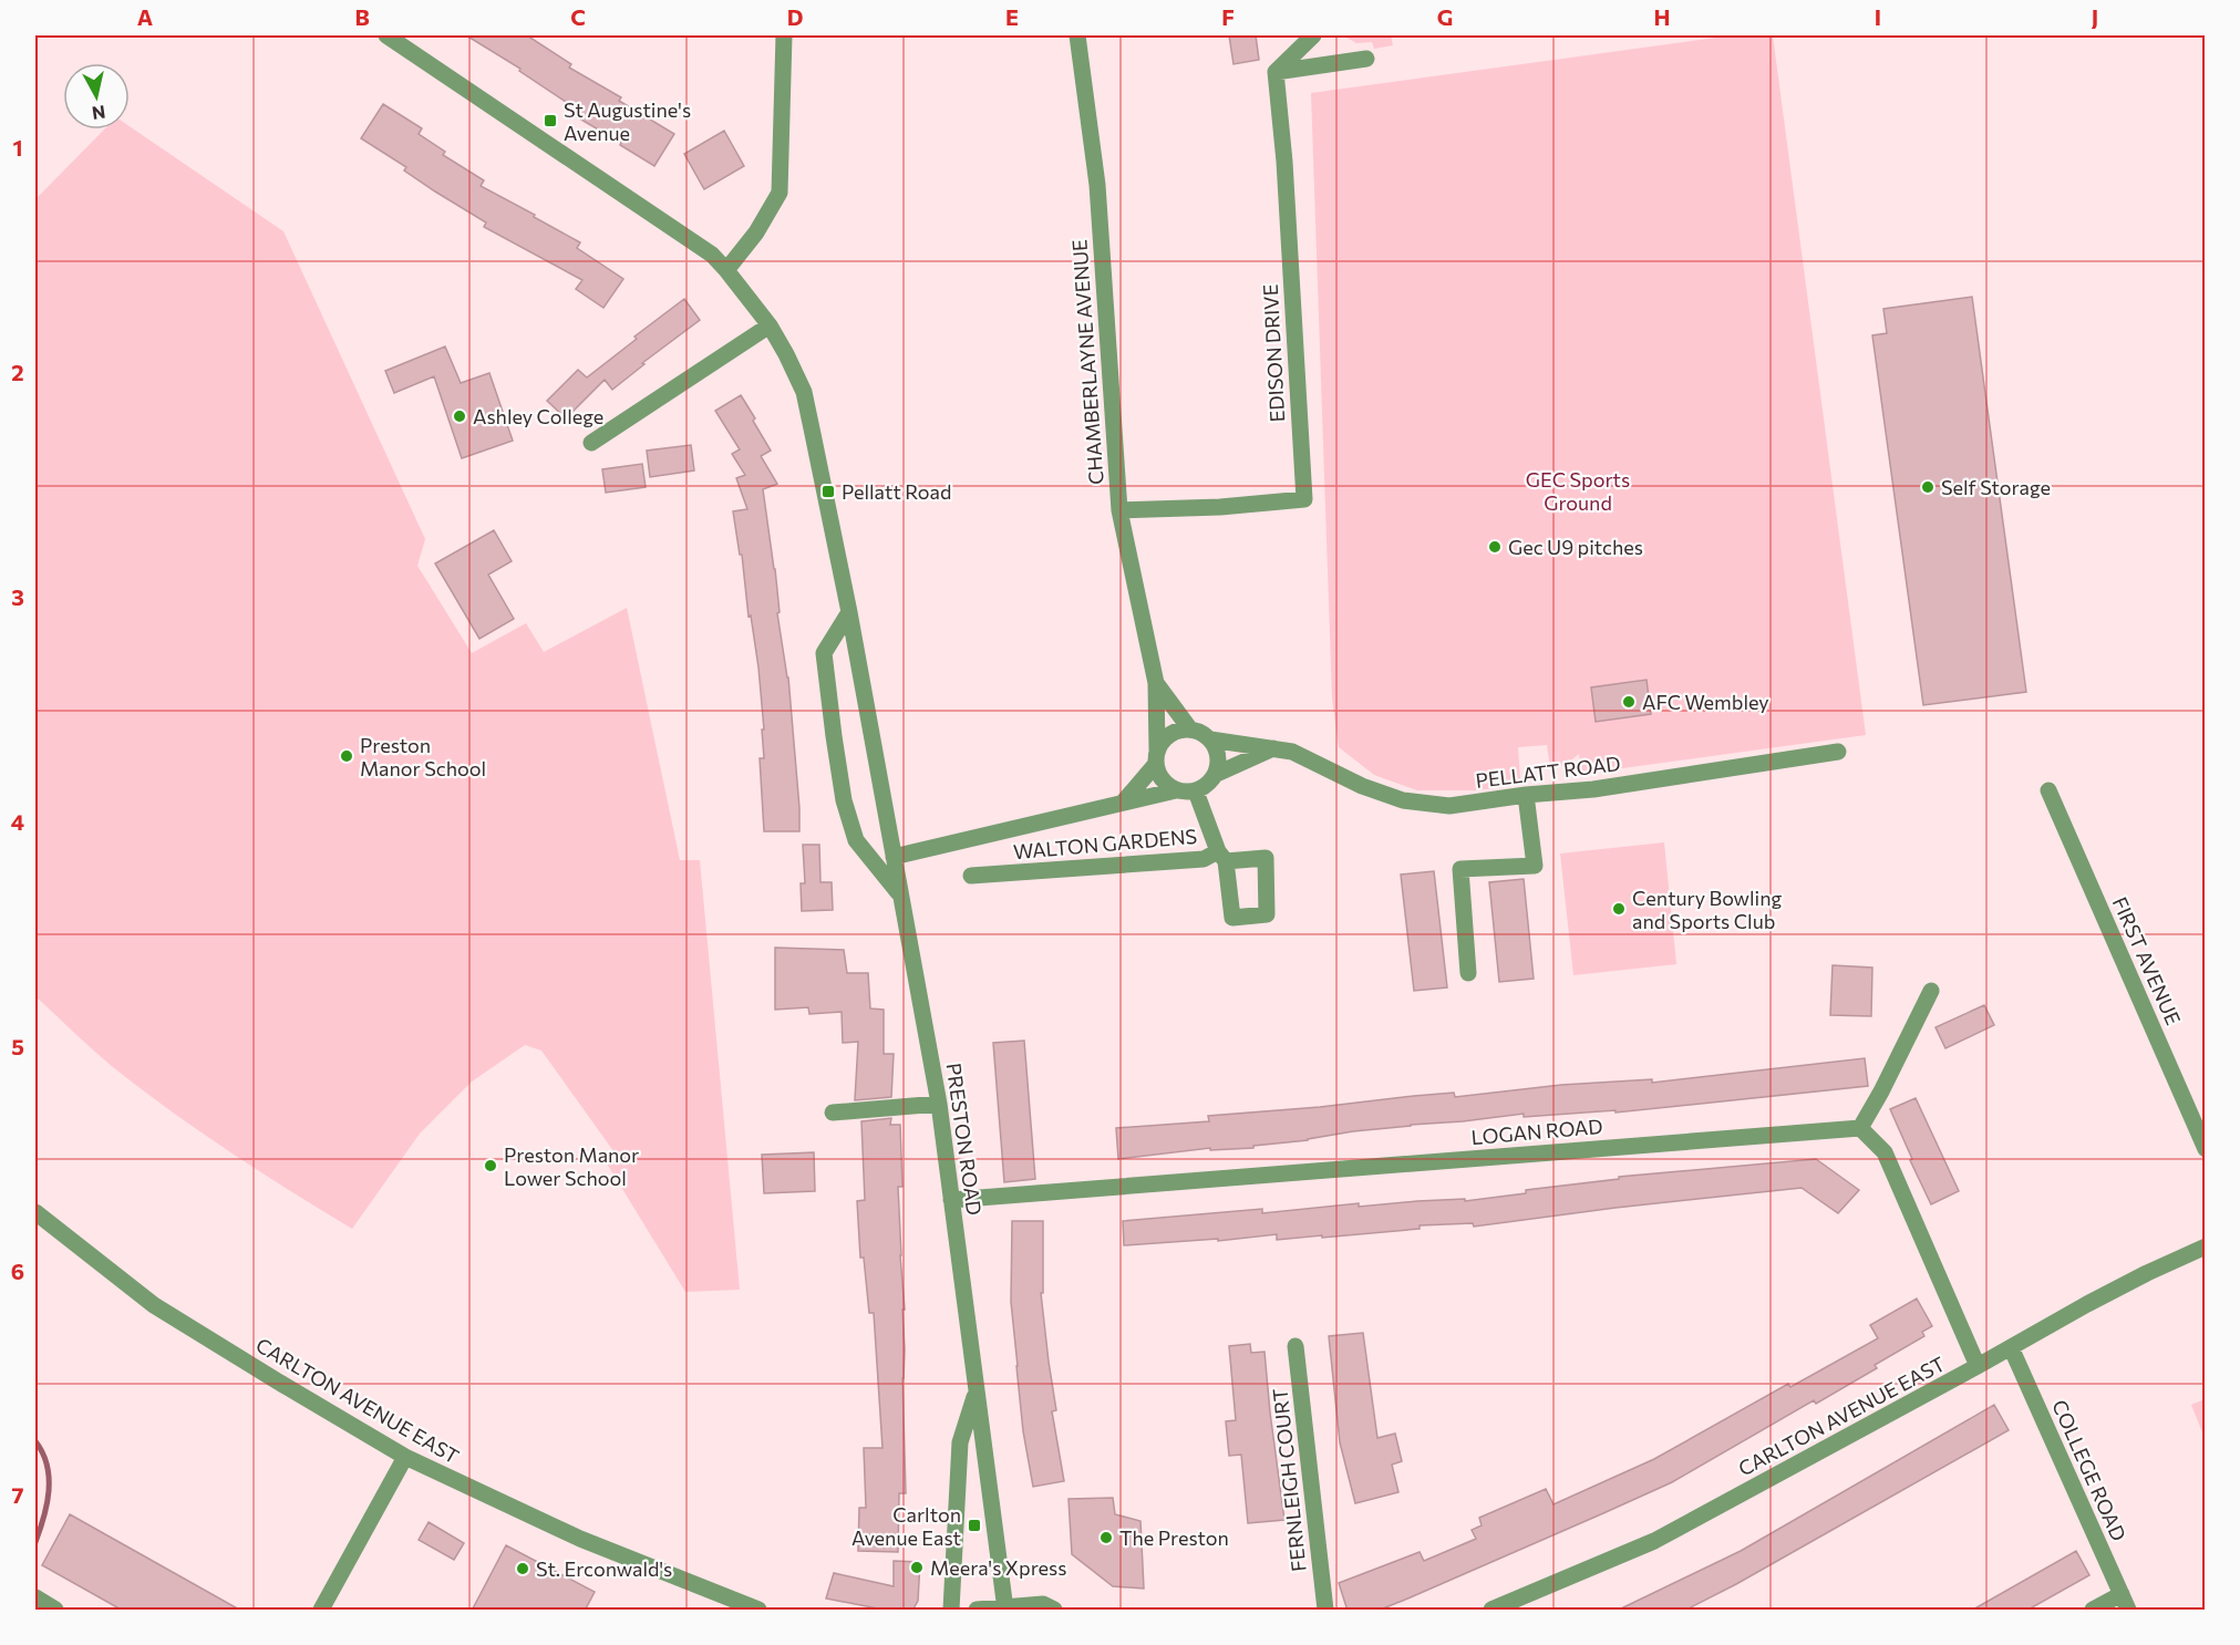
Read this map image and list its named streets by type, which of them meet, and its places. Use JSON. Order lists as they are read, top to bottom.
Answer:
{
  "streets": {
    "street": [
      "EDISON DRIVE",
      "CHAMBERLAYNE AVENUE",
      "PELLATT ROAD",
      "WALTON GARDENS",
      "FIRST AVENUE",
      "LOGAN ROAD",
      "PRESTON ROAD",
      "CARLTON AVENUE EAST",
      "COLLEGE ROAD",
      "FERNLEIGH COURT"
    ]
  },
  "crossings": [
    ["EDISON DRIVE", "CHAMBERLAYNE AVENUE"],
    ["CHAMBERLAYNE AVENUE", "PELLATT ROAD"],
    ["CHAMBERLAYNE AVENUE", "WALTON GARDENS"],
    ["PELLATT ROAD", "WALTON GARDENS"],
    ["LOGAN ROAD", "PRESTON ROAD"],
    ["CARLTON AVENUE EAST", "COLLEGE ROAD"]
  ],
  "parks": ["GEC Sports Ground"],
  "places": {
    "transit": ["St Augustine's Avenue", "Pellatt Road", "Carlton Avenue East"],
    "other": [
      "Ashley College",
      "Self Storage",
      "Gec U9 pitches",
      "AFC Wembley",
      "Preston Manor School",
      "Century Bowling and Sports Club",
      "Preston Manor Lower School",
      "The Preston",
      "Meera's Xpress",
      "St. Erconwald's"
    ]
  },
  "north": "bottom",
  "grid": {
    "columns": [
      "A",
      "B",
      "C",
      "D",
      "E",
      "F",
      "G",
      "H",
      "I",
      "J"
    ],
    "rows": [
      "1",
      "2",
      "3",
      "4",
      "5",
      "6",
      "7"
    ]
  }
}
